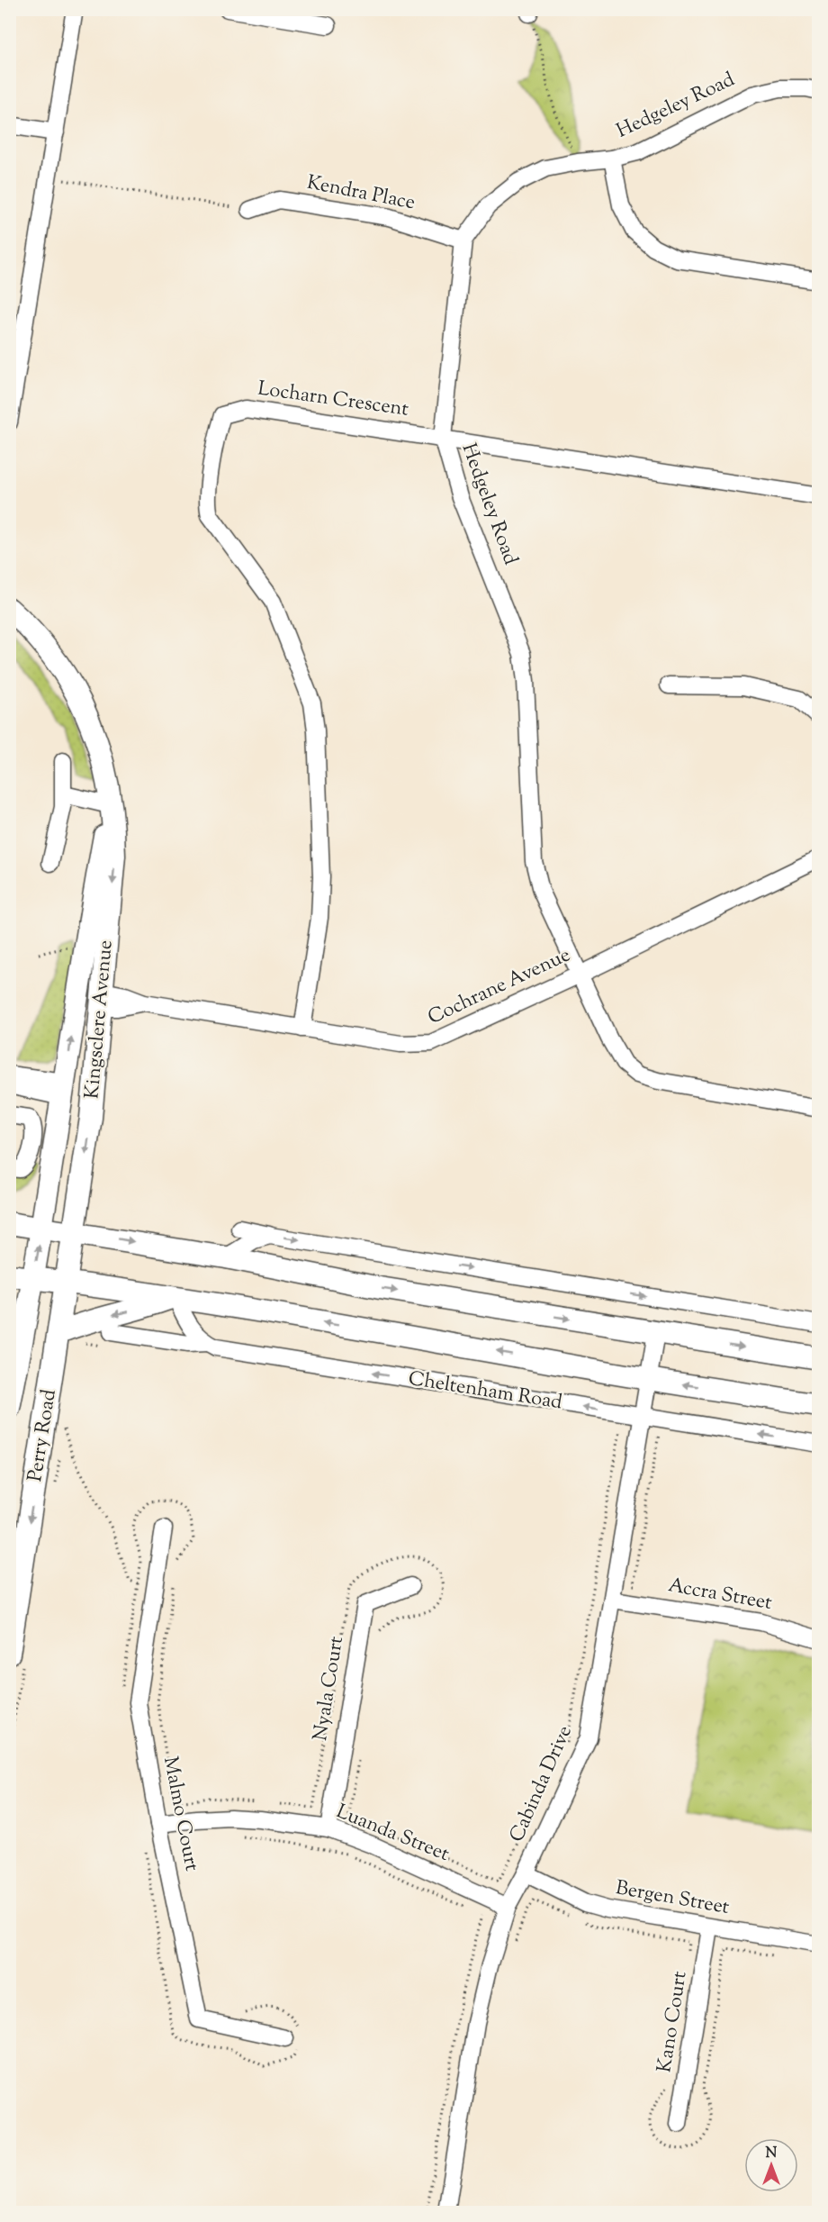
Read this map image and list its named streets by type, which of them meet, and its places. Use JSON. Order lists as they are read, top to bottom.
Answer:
{
  "streets": {
    "main road": ["Kingsclere Avenue", "Cheltenham Road", "Perry Road"],
    "street": [
      "Hedgeley Road",
      "Kendra Place",
      "Locharn Crescent",
      "Cochrane Avenue",
      "Accra Street",
      "Nyala Court",
      "Cabinda Drive",
      "Malmo Court",
      "Luanda Street",
      "Bergen Street",
      "Kano Court"
    ]
  },
  "crossings": [
    ["Hedgeley Road", "Kendra Place"],
    ["Hedgeley Road", "Locharn Crescent"],
    ["Hedgeley Road", "Cochrane Avenue"],
    ["Locharn Crescent", "Cochrane Avenue"],
    ["Cochrane Avenue", "Kingsclere Avenue"],
    ["Kingsclere Avenue", "Cheltenham Road"],
    ["Kingsclere Avenue", "Perry Road"],
    ["Cheltenham Road", "Perry Road"],
    ["Cheltenham Road", "Cabinda Drive"],
    ["Accra Street", "Cabinda Drive"],
    ["Nyala Court", "Luanda Street"],
    ["Cabinda Drive", "Luanda Street"],
    ["Cabinda Drive", "Bergen Street"],
    ["Malmo Court", "Luanda Street"],
    ["Bergen Street", "Kano Court"]
  ],
  "north": "top"
}
